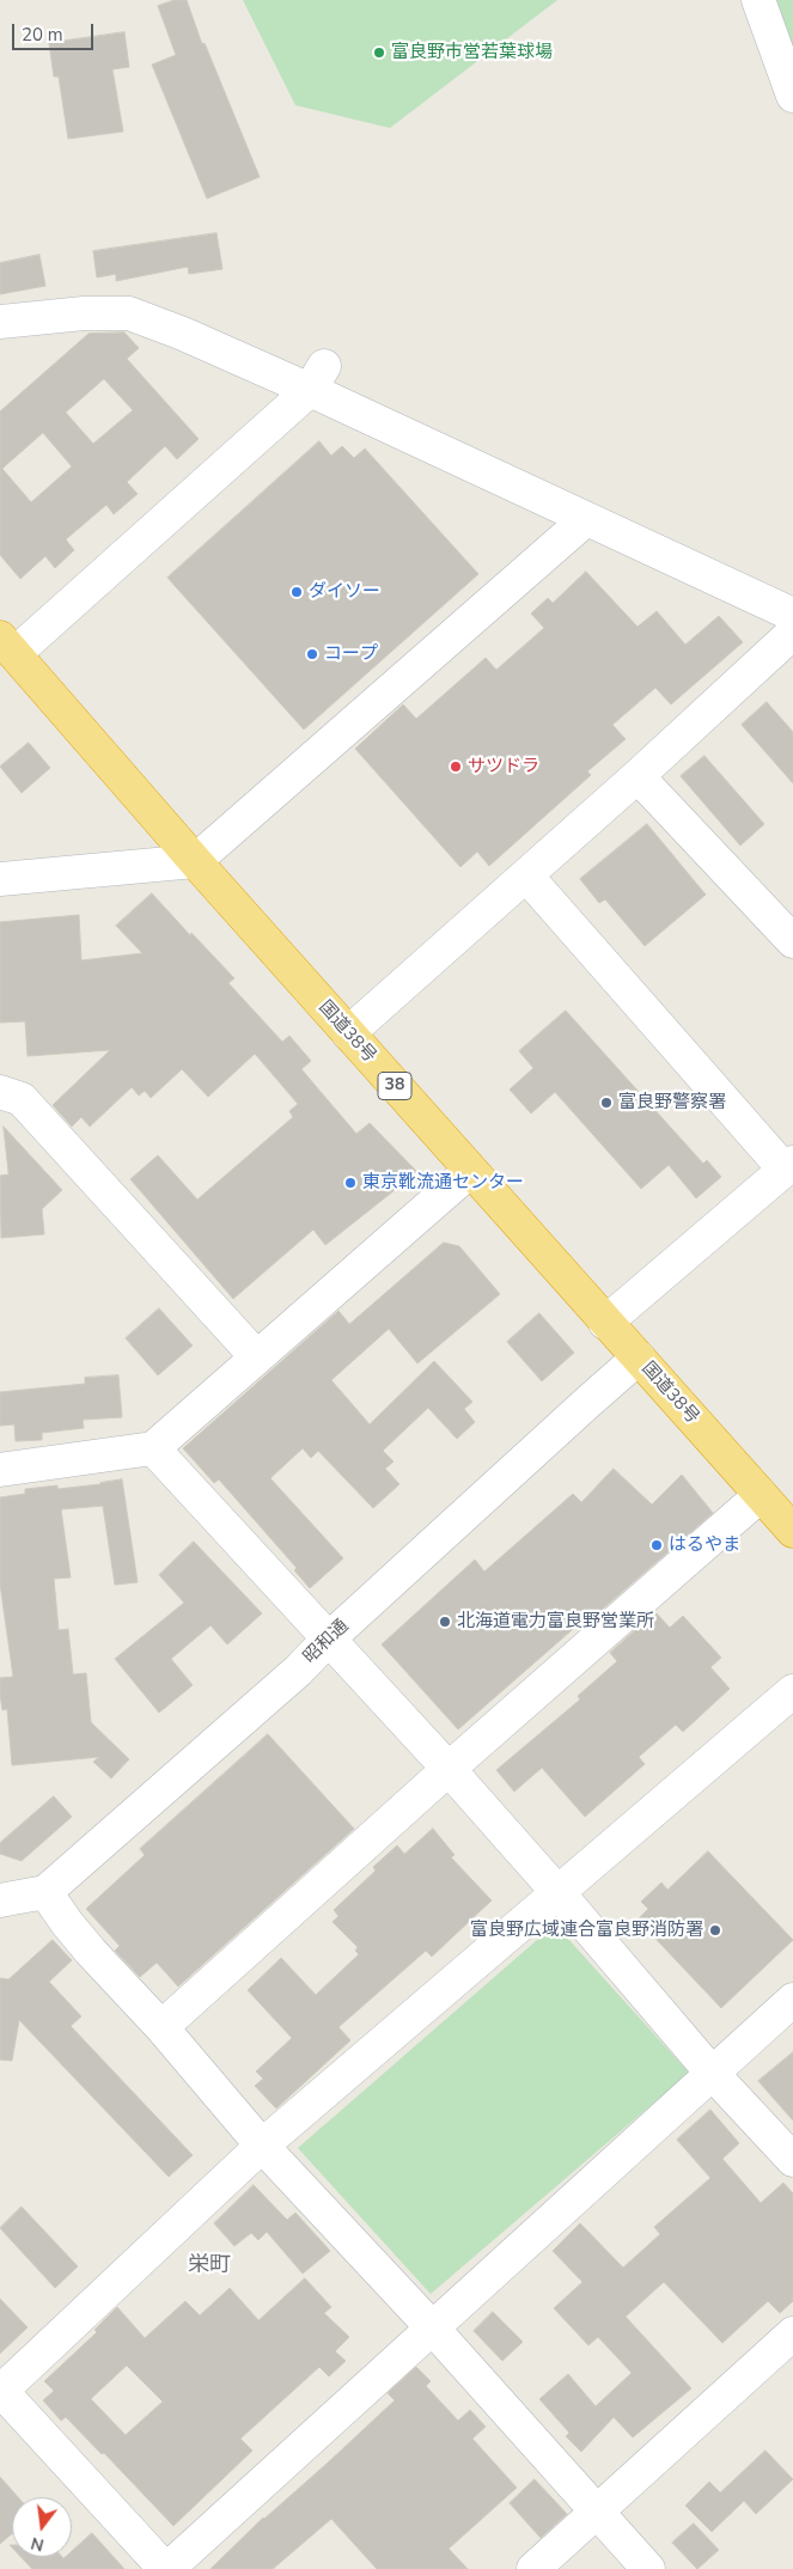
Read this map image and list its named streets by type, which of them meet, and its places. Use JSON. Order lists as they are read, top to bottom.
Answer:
{
  "streets": {
    "highway": ["国道38号", "38"],
    "street": ["昭和通"]
  },
  "crossings": [
    ["国道38号", "昭和通"]
  ],
  "districts": ["栄町"],
  "places": [
    "富良野市営若葉球場",
    "ダイソー",
    "コープ",
    "サツドラ",
    "富良野警察署",
    "東京靴流通センター",
    "はるやま",
    "北海道電力富良野営業所",
    "富良野広域連合富良野消防署"
  ],
  "scale_bar": "20 m",
  "north": "bottom"
}
